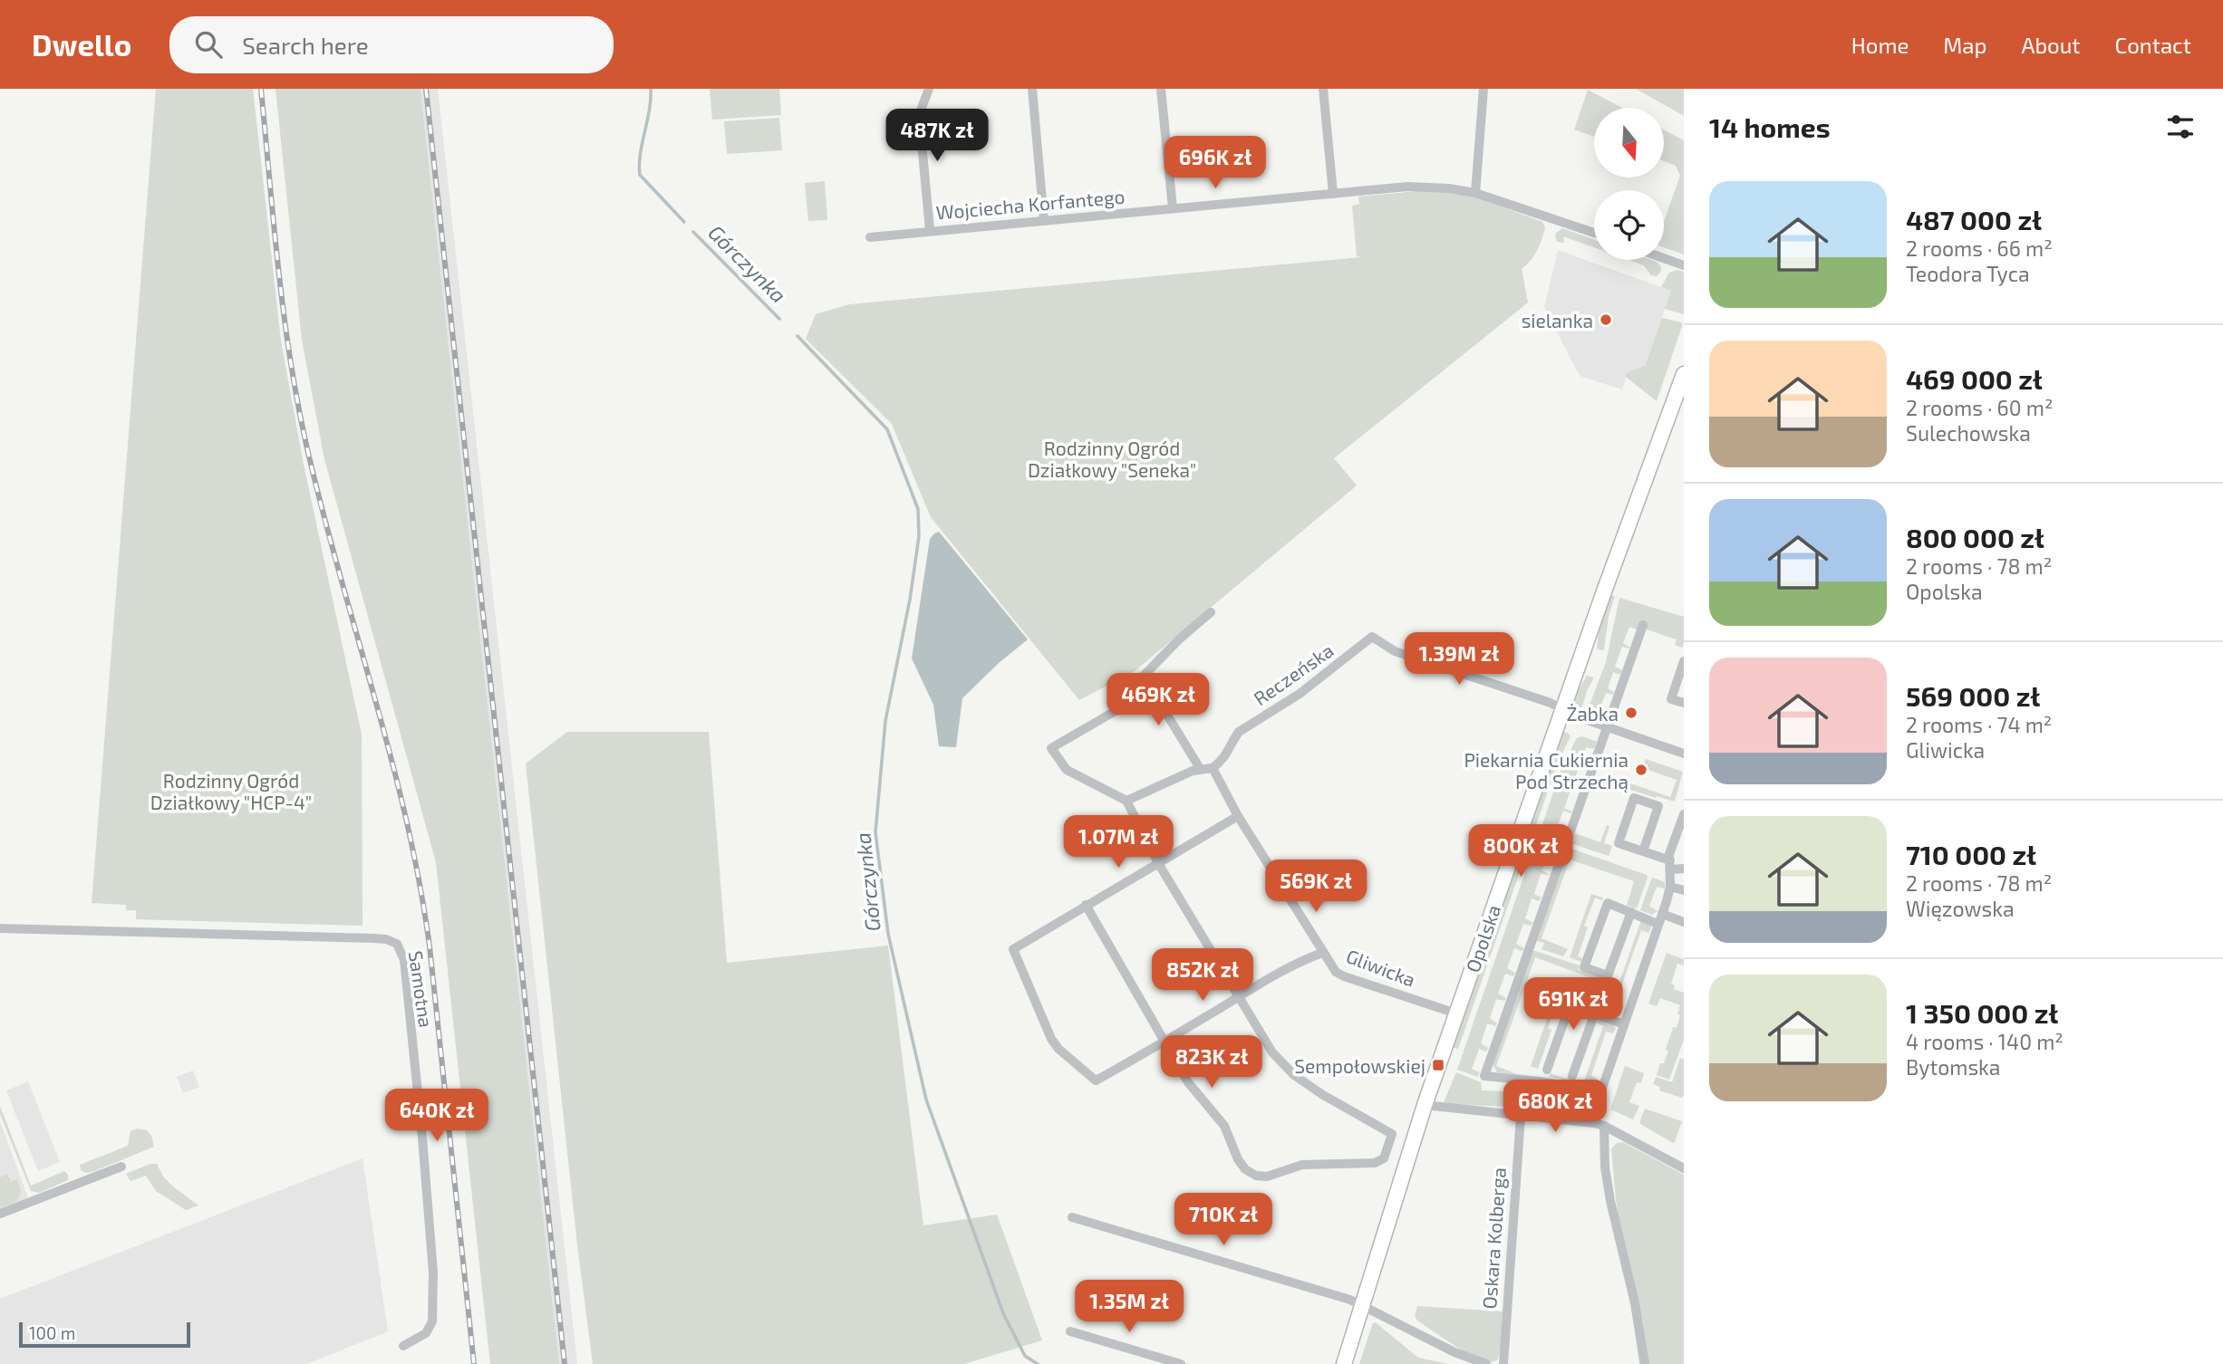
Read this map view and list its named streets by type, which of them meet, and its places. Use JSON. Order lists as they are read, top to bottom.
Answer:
{
  "streets": {
    "street": [
      "Wojciecha Korfantego",
      "Reczeńska",
      "Opolska",
      "Gliwicka",
      "Samotna",
      "Oskara Kolberga"
    ]
  },
  "crossings": [
    ["Reczeńska", "Opolska"],
    ["Reczeńska", "Gliwicka"],
    ["Opolska", "Gliwicka"]
  ],
  "water": ["Górczynka"],
  "parks": ["Rodzinny Ogród Działkowy \"Seneka\"", "Rodzinny Ogród Działkowy \"HCP-4\""],
  "places": {
    "other": ["sielanka", "Żabka", "Piekarnia Cukiernia Pod Strzechą"],
    "transit": ["Sempołowskiej"]
  },
  "scale_bar": "100 m",
  "north": "bottom",
  "page": {
    "header": "Dwello",
    "search": "Search here",
    "nav": [
      "Home",
      "Map",
      "About",
      "Contact"
    ],
    "heading": "14 homes",
    "price": [
      "487K zł",
      "696K zł",
      "1.39M zł",
      "469K zł",
      "1.07M zł",
      "800K zł",
      "569K zł",
      "852K zł",
      "691K zł",
      "823K zł",
      "680K zł",
      "640K zł",
      "710K zł",
      "1.35M zł"
    ],
    "list": [
      {
        "name": "487 000 zł",
        "note": "2 rooms · 66 m² · Teodora Tyca"
      },
      {
        "name": "469 000 zł",
        "note": "2 rooms · 60 m² · Sulechowska"
      },
      {
        "name": "800 000 zł",
        "note": "2 rooms · 78 m² · Opolska"
      },
      {
        "name": "569 000 zł",
        "note": "2 rooms · 74 m² · Gliwicka"
      },
      {
        "name": "710 000 zł",
        "note": "2 rooms · 78 m² · Więzowska"
      },
      {
        "name": "1 350 000 zł",
        "note": "4 rooms · 140 m² · Bytomska"
      }
    ],
    "scale": "100 m"
  }
}
